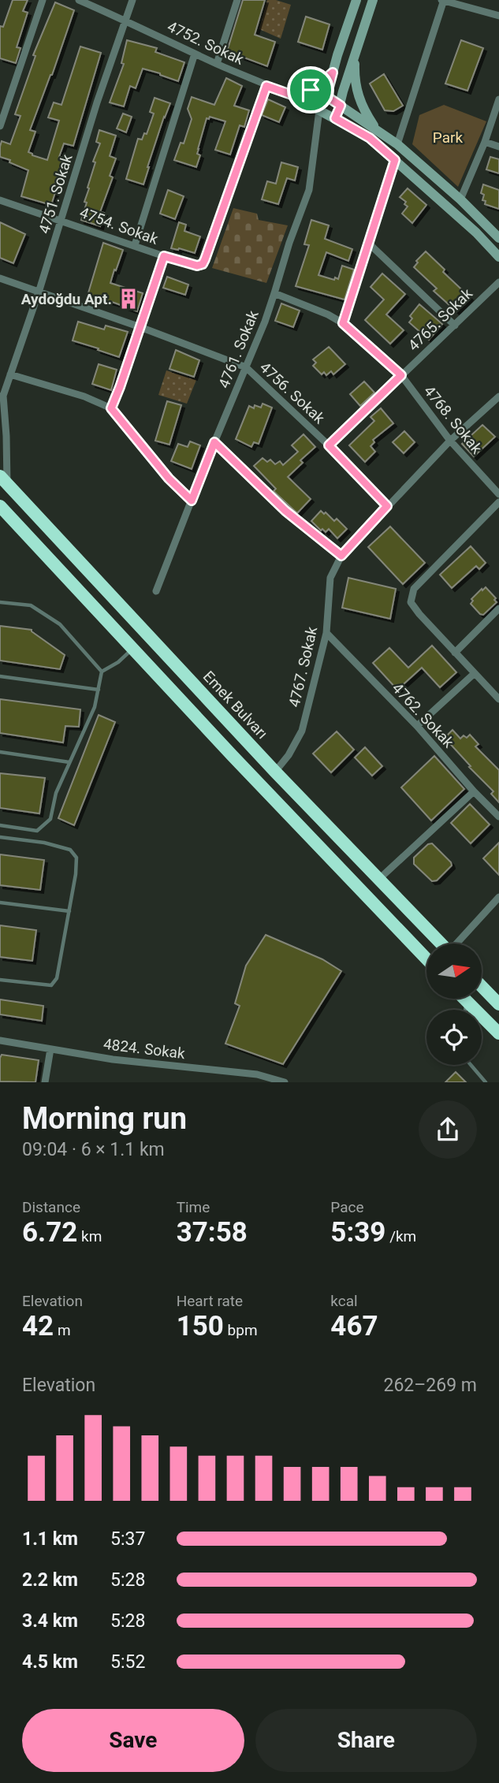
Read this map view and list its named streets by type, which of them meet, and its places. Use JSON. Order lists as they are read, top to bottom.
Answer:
{
  "streets": {
    "highway": ["Emek Bulvarı"],
    "street": [
      "4752. Sokak",
      "4751. Sokak",
      "4754. Sokak",
      "4765. Sokak",
      "4761. Sokak",
      "4756. Sokak",
      "4768. Sokak",
      "4767. Sokak",
      "4762. Sokak",
      "4824. Sokak"
    ]
  },
  "crossings": [
    ["4752. Sokak", "4751. Sokak"],
    ["4752. Sokak", "4754. Sokak"],
    ["4752. Sokak", "4761. Sokak"],
    ["4751. Sokak", "4754. Sokak"],
    ["4751. Sokak", "4756. Sokak"],
    ["4765. Sokak", "4756. Sokak"],
    ["4765. Sokak", "4768. Sokak"],
    ["4761. Sokak", "4756. Sokak"],
    ["4761. Sokak", "4768. Sokak"],
    ["4756. Sokak", "4767. Sokak"],
    ["4768. Sokak", "4767. Sokak"],
    ["4767. Sokak", "Emek Bulvarı"],
    ["4767. Sokak", "4762. Sokak"]
  ],
  "parks": ["Park"],
  "places": {
    "building": ["Aydoğdu Apt."]
  },
  "north": "right",
  "page": {
    "heading": ["Morning run", "09:04 · 6 × 1.1 km"],
    "stats": [
      ["Distance", "6.72 km"],
      ["Time", "37:58"],
      ["Pace", "5:39 /km"],
      ["Elevation", "42 m"],
      ["Heart rate", "150 bpm"],
      ["kcal", "467"]
    ],
    "chart": ["Elevation", "262–269 m"],
    "list": [
      {
        "name": "1.1 km",
        "note": "5:37"
      },
      {
        "name": "2.2 km",
        "note": "5:28"
      },
      {
        "name": "3.4 km",
        "note": "5:28"
      },
      {
        "name": "4.5 km",
        "note": "5:52"
      }
    ],
    "buttons": ["Save", "Share"]
  }
}
